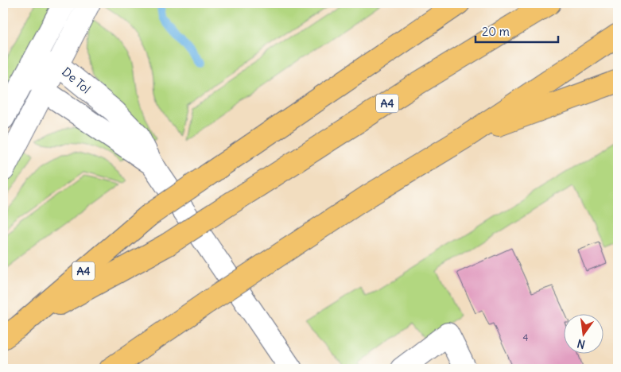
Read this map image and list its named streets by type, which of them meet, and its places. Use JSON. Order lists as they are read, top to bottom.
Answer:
{
  "streets": {
    "highway": ["A4"],
    "street": ["De Tol"]
  },
  "house_numbers": ["4"],
  "scale_bar": "20 m",
  "north": "bottom"
}
